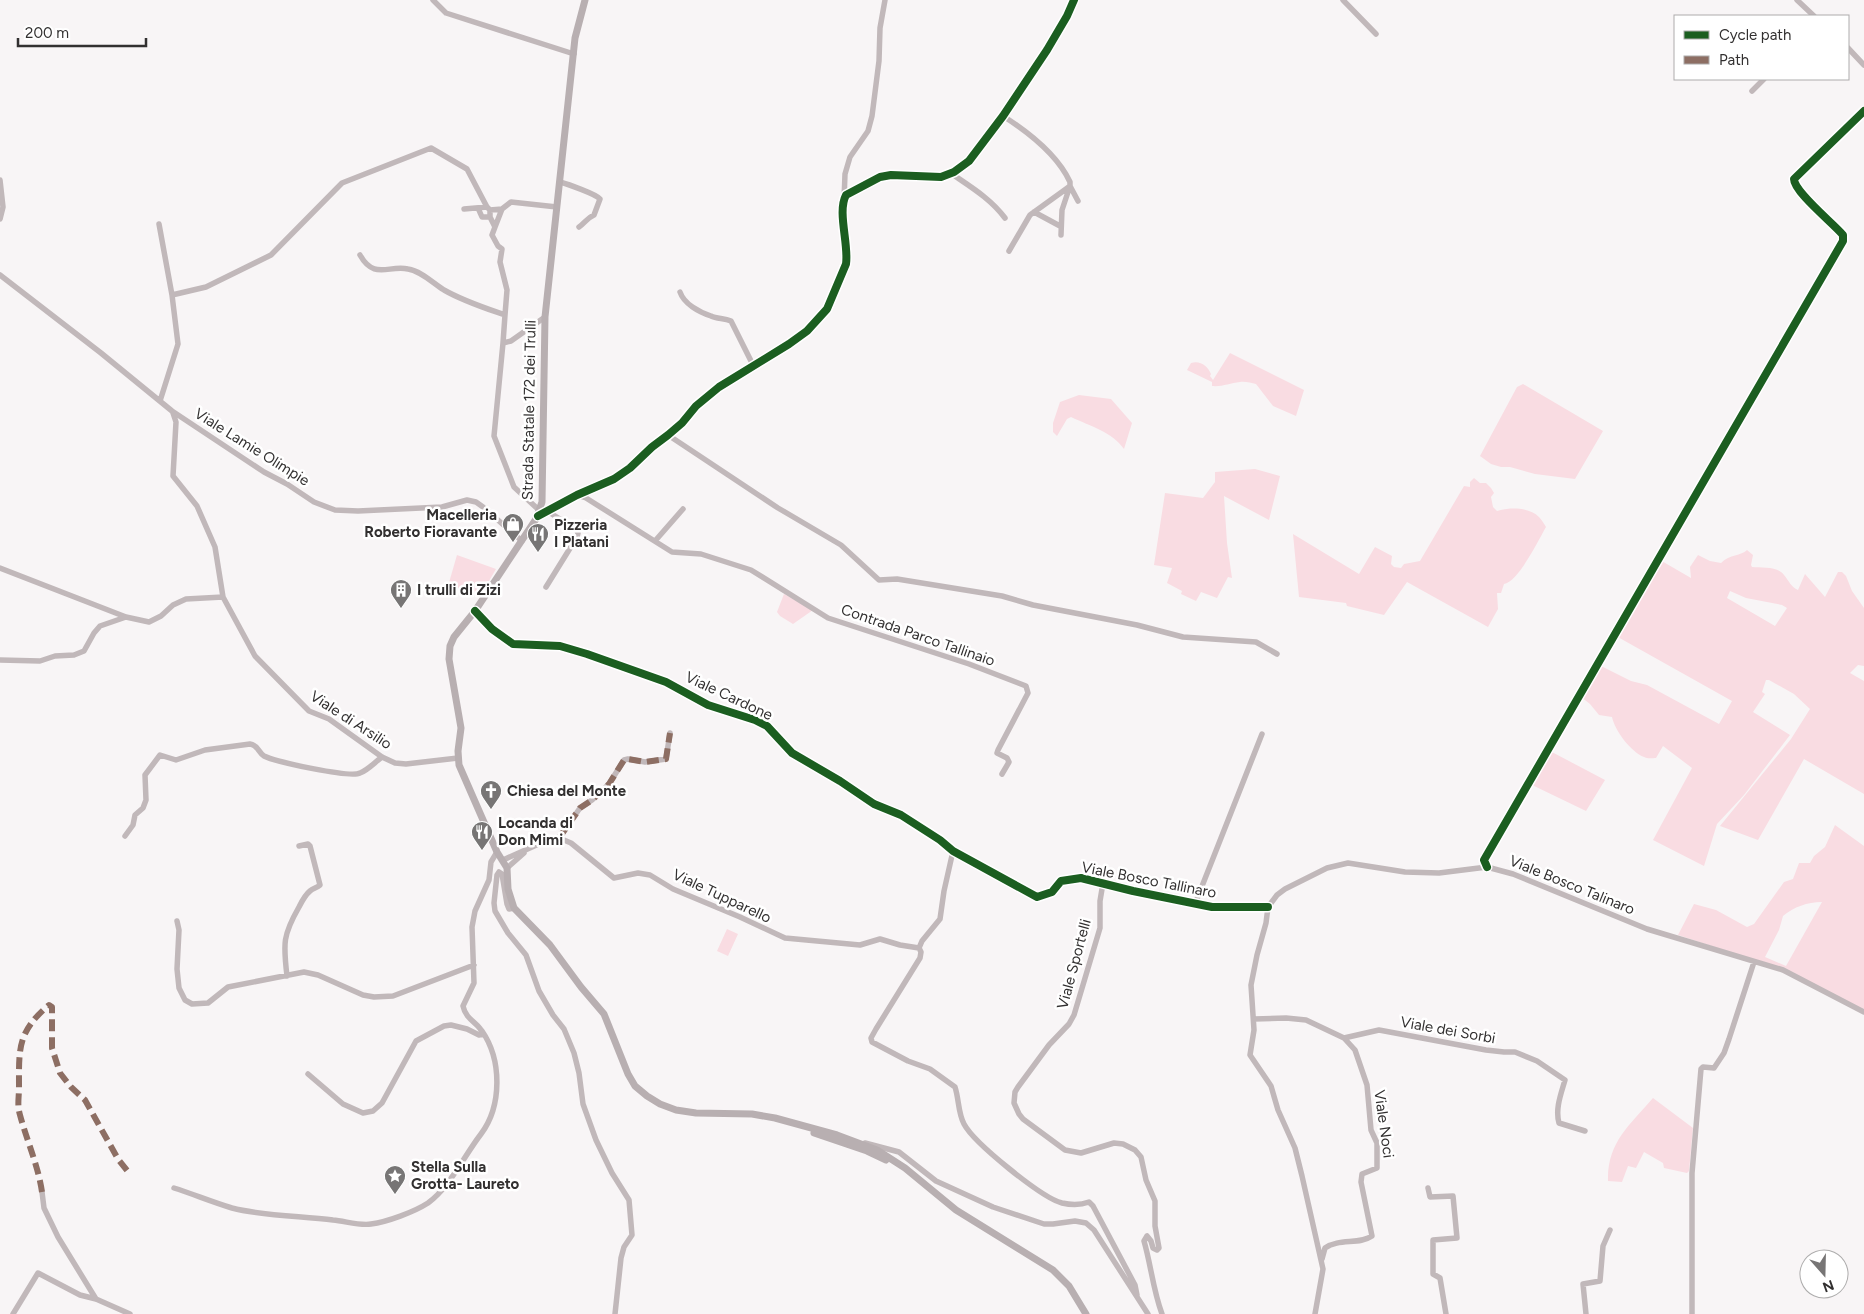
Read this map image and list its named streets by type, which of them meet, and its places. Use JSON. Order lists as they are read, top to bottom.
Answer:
{
  "streets": {
    "main road": ["Strada Statale 172 dei Trulli"],
    "street": [
      "Viale Lamie Olimpie",
      "Contrada Parco Tallinaio",
      "Viale Cardone",
      "Viale di Arsilio",
      "Viale Bosco Tallinaro",
      "Viale Bosco Talinaro",
      "Viale Tupparello",
      "Viale Sportelli",
      "Viale dei Sorbi",
      "Viale Noci"
    ]
  },
  "crossings": [
    ["Strada Statale 172 dei Trulli", "Viale Lamie Olimpie"],
    ["Strada Statale 172 dei Trulli", "Viale Cardone"],
    ["Strada Statale 172 dei Trulli", "Viale di Arsilio"],
    ["Viale Lamie Olimpie", "Viale di Arsilio"],
    ["Viale Cardone", "Viale Bosco Tallinaro"],
    ["Viale Bosco Tallinaro", "Viale Bosco Talinaro"],
    ["Viale Bosco Tallinaro", "Viale Sportelli"],
    ["Viale dei Sorbi", "Viale Noci"]
  ],
  "places": {
    "shop": ["Macelleria Roberto Fioravante"],
    "restaurant": ["Pizzeria I Platani", "Locanda di Don Mimi"],
    "building": ["I trulli di Zizi"],
    "church": ["Chiesa del Monte"],
    "place": ["Stella Sulla Grotta- Laureto"]
  },
  "legend": ["Cycle path", "Path"],
  "scale_bar": "200 m",
  "north": "bottom"
}
